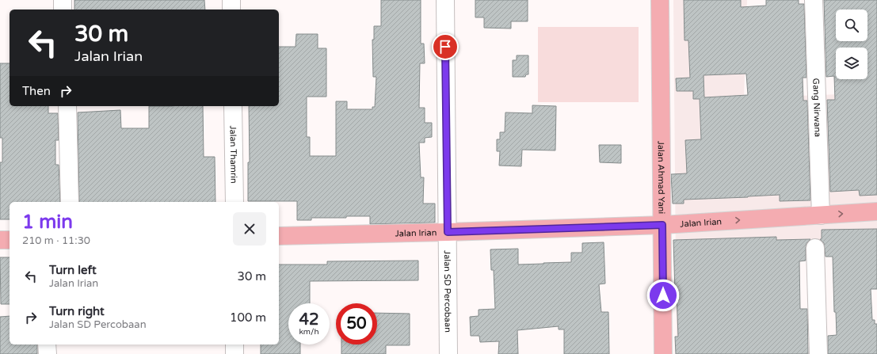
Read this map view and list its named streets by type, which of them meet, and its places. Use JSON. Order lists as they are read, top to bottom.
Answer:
{
  "streets": {
    "main road": ["Jalan Ahmad Yani", "Jalan Irian"],
    "street": ["Gang Nirwana", "Jalan Thamrin", "Jalan SD Percobaan"]
  },
  "crossings": [
    ["Gang Nirwana", "Jalan Irian"],
    ["Jalan Ahmad Yani", "Jalan Irian"],
    ["Jalan Irian", "Jalan SD Percobaan"]
  ],
  "one_way": ["Jalan Irian"],
  "page": {
    "turn": ["30 m", "Jalan Irian"],
    "then": "Then",
    "heading": ["1 min", "210 m · 11:30"],
    "list": [
      {
        "name": "Turn left",
        "note": "Jalan Irian",
        "value": "30 m"
      },
      {
        "name": "Turn right",
        "note": "Jalan SD Percobaan",
        "value": "100 m"
      }
    ],
    "speed": "42 km/h",
    "limit": "50"
  }
}
